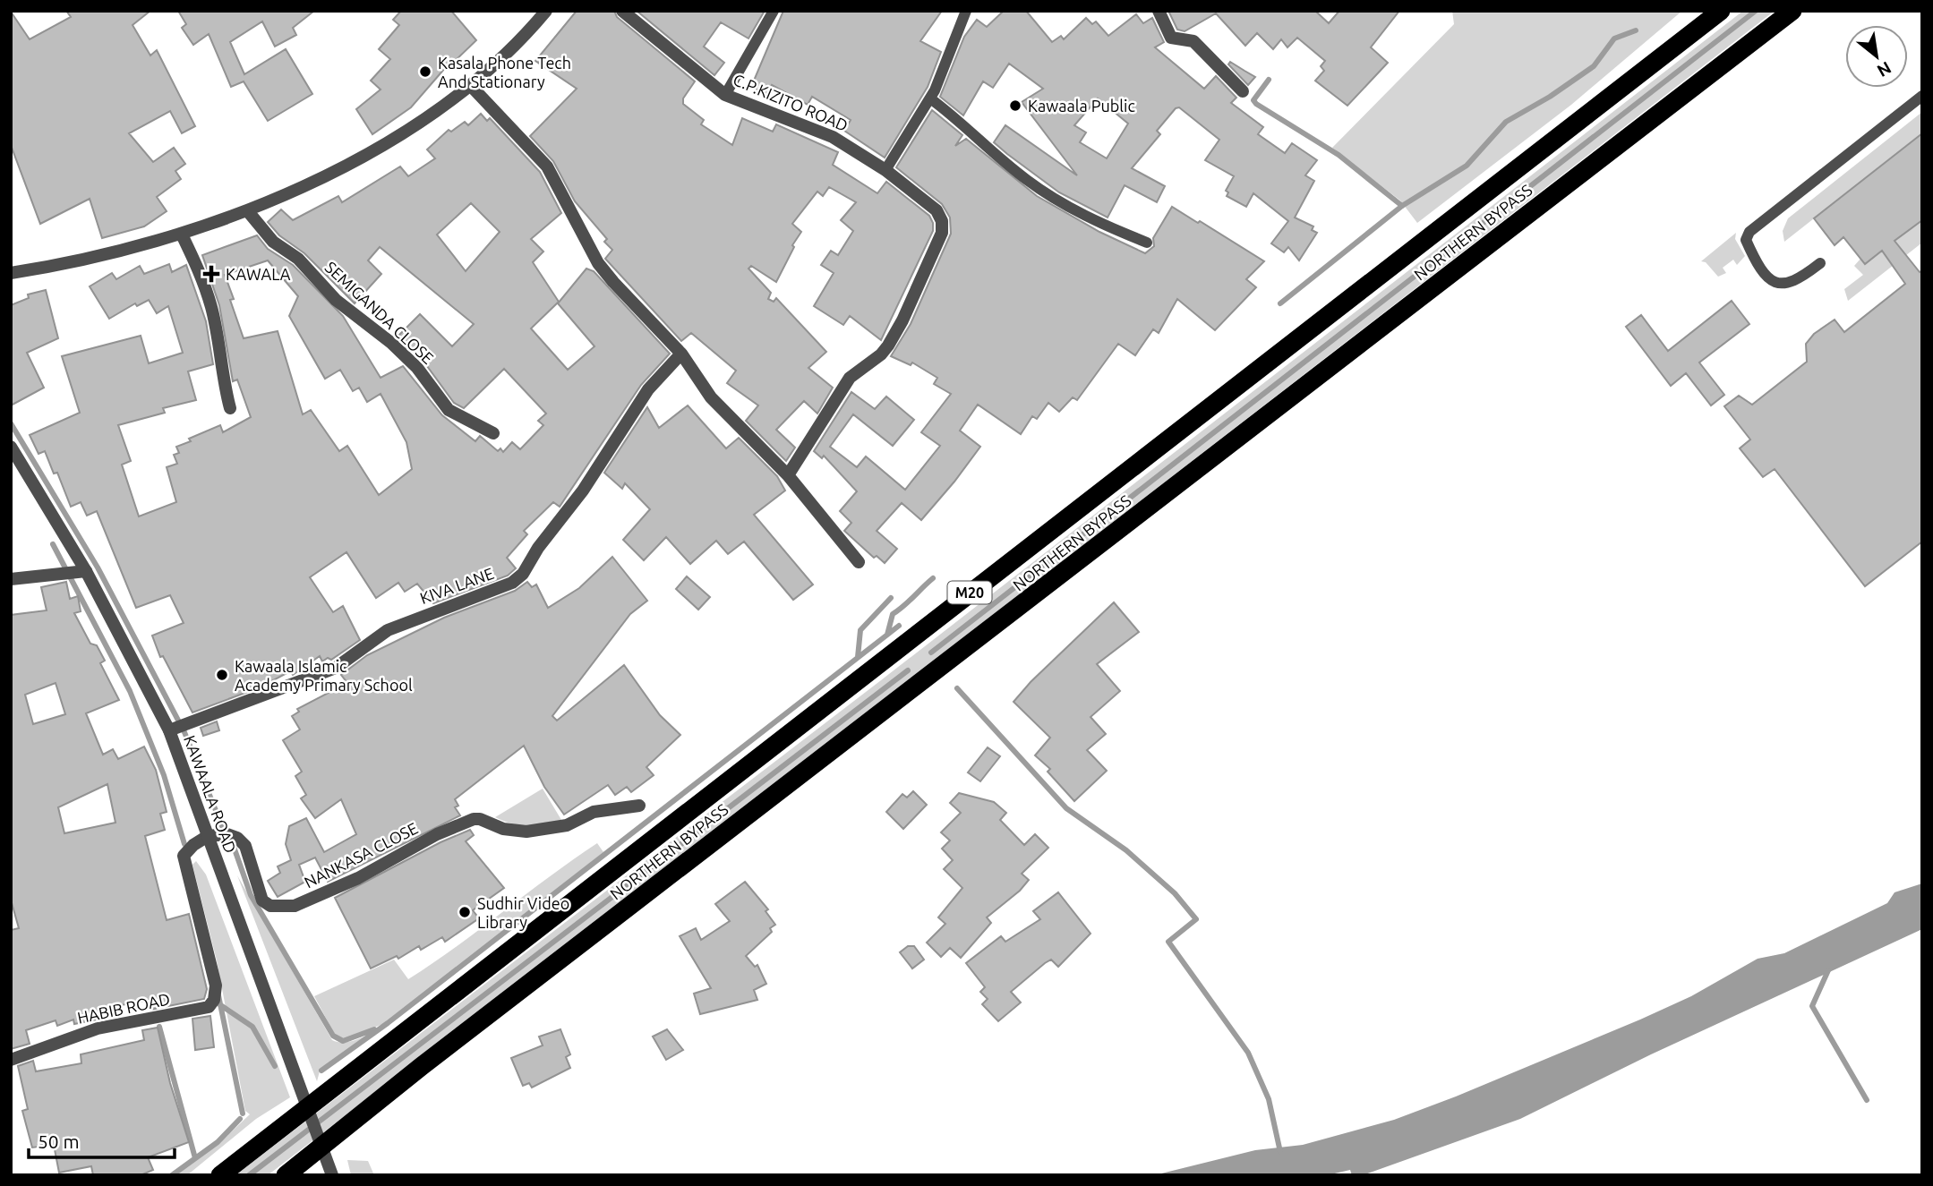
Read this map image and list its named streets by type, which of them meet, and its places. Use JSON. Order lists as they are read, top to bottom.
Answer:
{
  "streets": {
    "highway": ["NORTHERN BYPASS", "M20"],
    "street": [
      "C.P.KIZITO ROAD",
      "SEMIGANDA CLOSE",
      "KIVA LANE",
      "KAWAALA ROAD",
      "NANKASA CLOSE",
      "HABIB ROAD"
    ]
  },
  "crossings": [
    ["KIVA LANE", "KAWAALA ROAD"],
    ["KAWAALA ROAD", "NANKASA CLOSE"],
    ["KAWAALA ROAD", "HABIB ROAD"],
    ["NANKASA CLOSE", "HABIB ROAD"]
  ],
  "places": {
    "other": [
      "Kasala Phone Tech And Stationary",
      "Kawaala Public",
      "Kawaala Islamic Academy Primary School",
      "Sudhir Video Library"
    ],
    "health": ["KAWALA"]
  },
  "scale_bar": "50 m",
  "north": "bottom right"
}
